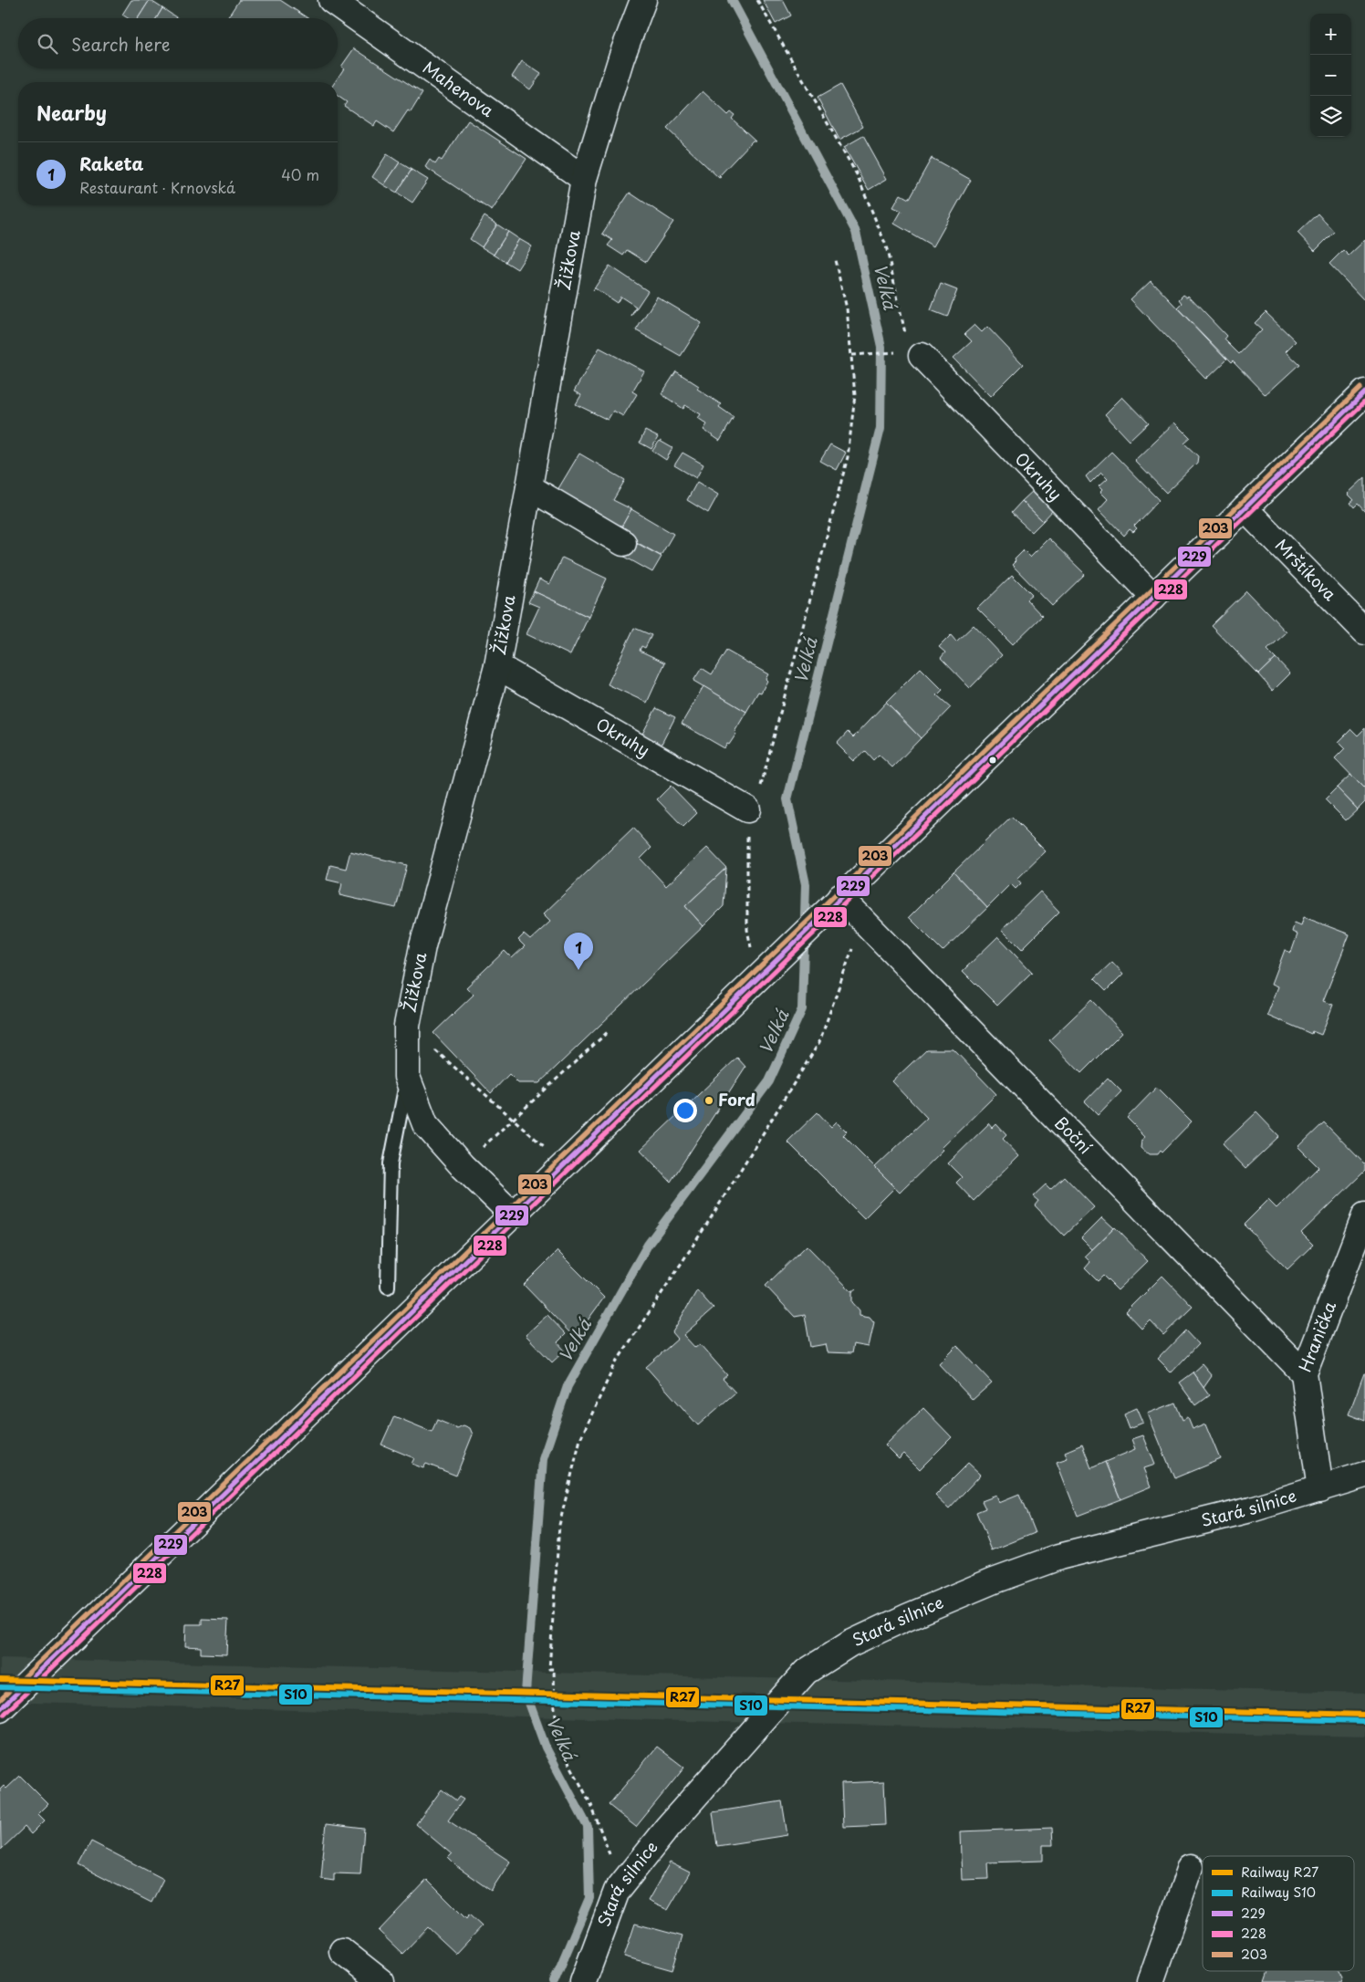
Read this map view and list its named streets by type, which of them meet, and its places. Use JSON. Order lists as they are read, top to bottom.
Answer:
{
  "streets": {
    "street": [
      "Mahenova",
      "Žižkova",
      "Okruhy",
      "Mrštíkova",
      "Boční",
      "Hranička",
      "Stará silnice"
    ]
  },
  "crossings": [
    ["Mahenova", "Žižkova"],
    ["Žižkova", "Okruhy"],
    ["Boční", "Hranička"],
    ["Hranička", "Stará silnice"]
  ],
  "water": ["Velká"],
  "places": ["Ford"],
  "lines": [
    "transit line 203",
    "transit line 229",
    "transit line 228",
    "rail line R27",
    "rail line S10"
  ],
  "legend": [
    "Railway R27",
    "Railway S10",
    "229",
    "228",
    "203"
  ],
  "page": {
    "map_buttons": ["+", "−"],
    "search": "Search here",
    "heading": "Nearby",
    "list": [
      {
        "mark": "1",
        "name": "Raketa",
        "note": "Restaurant · Krnovská",
        "value": "40 m"
      }
    ],
    "pins": "1"
  }
}
